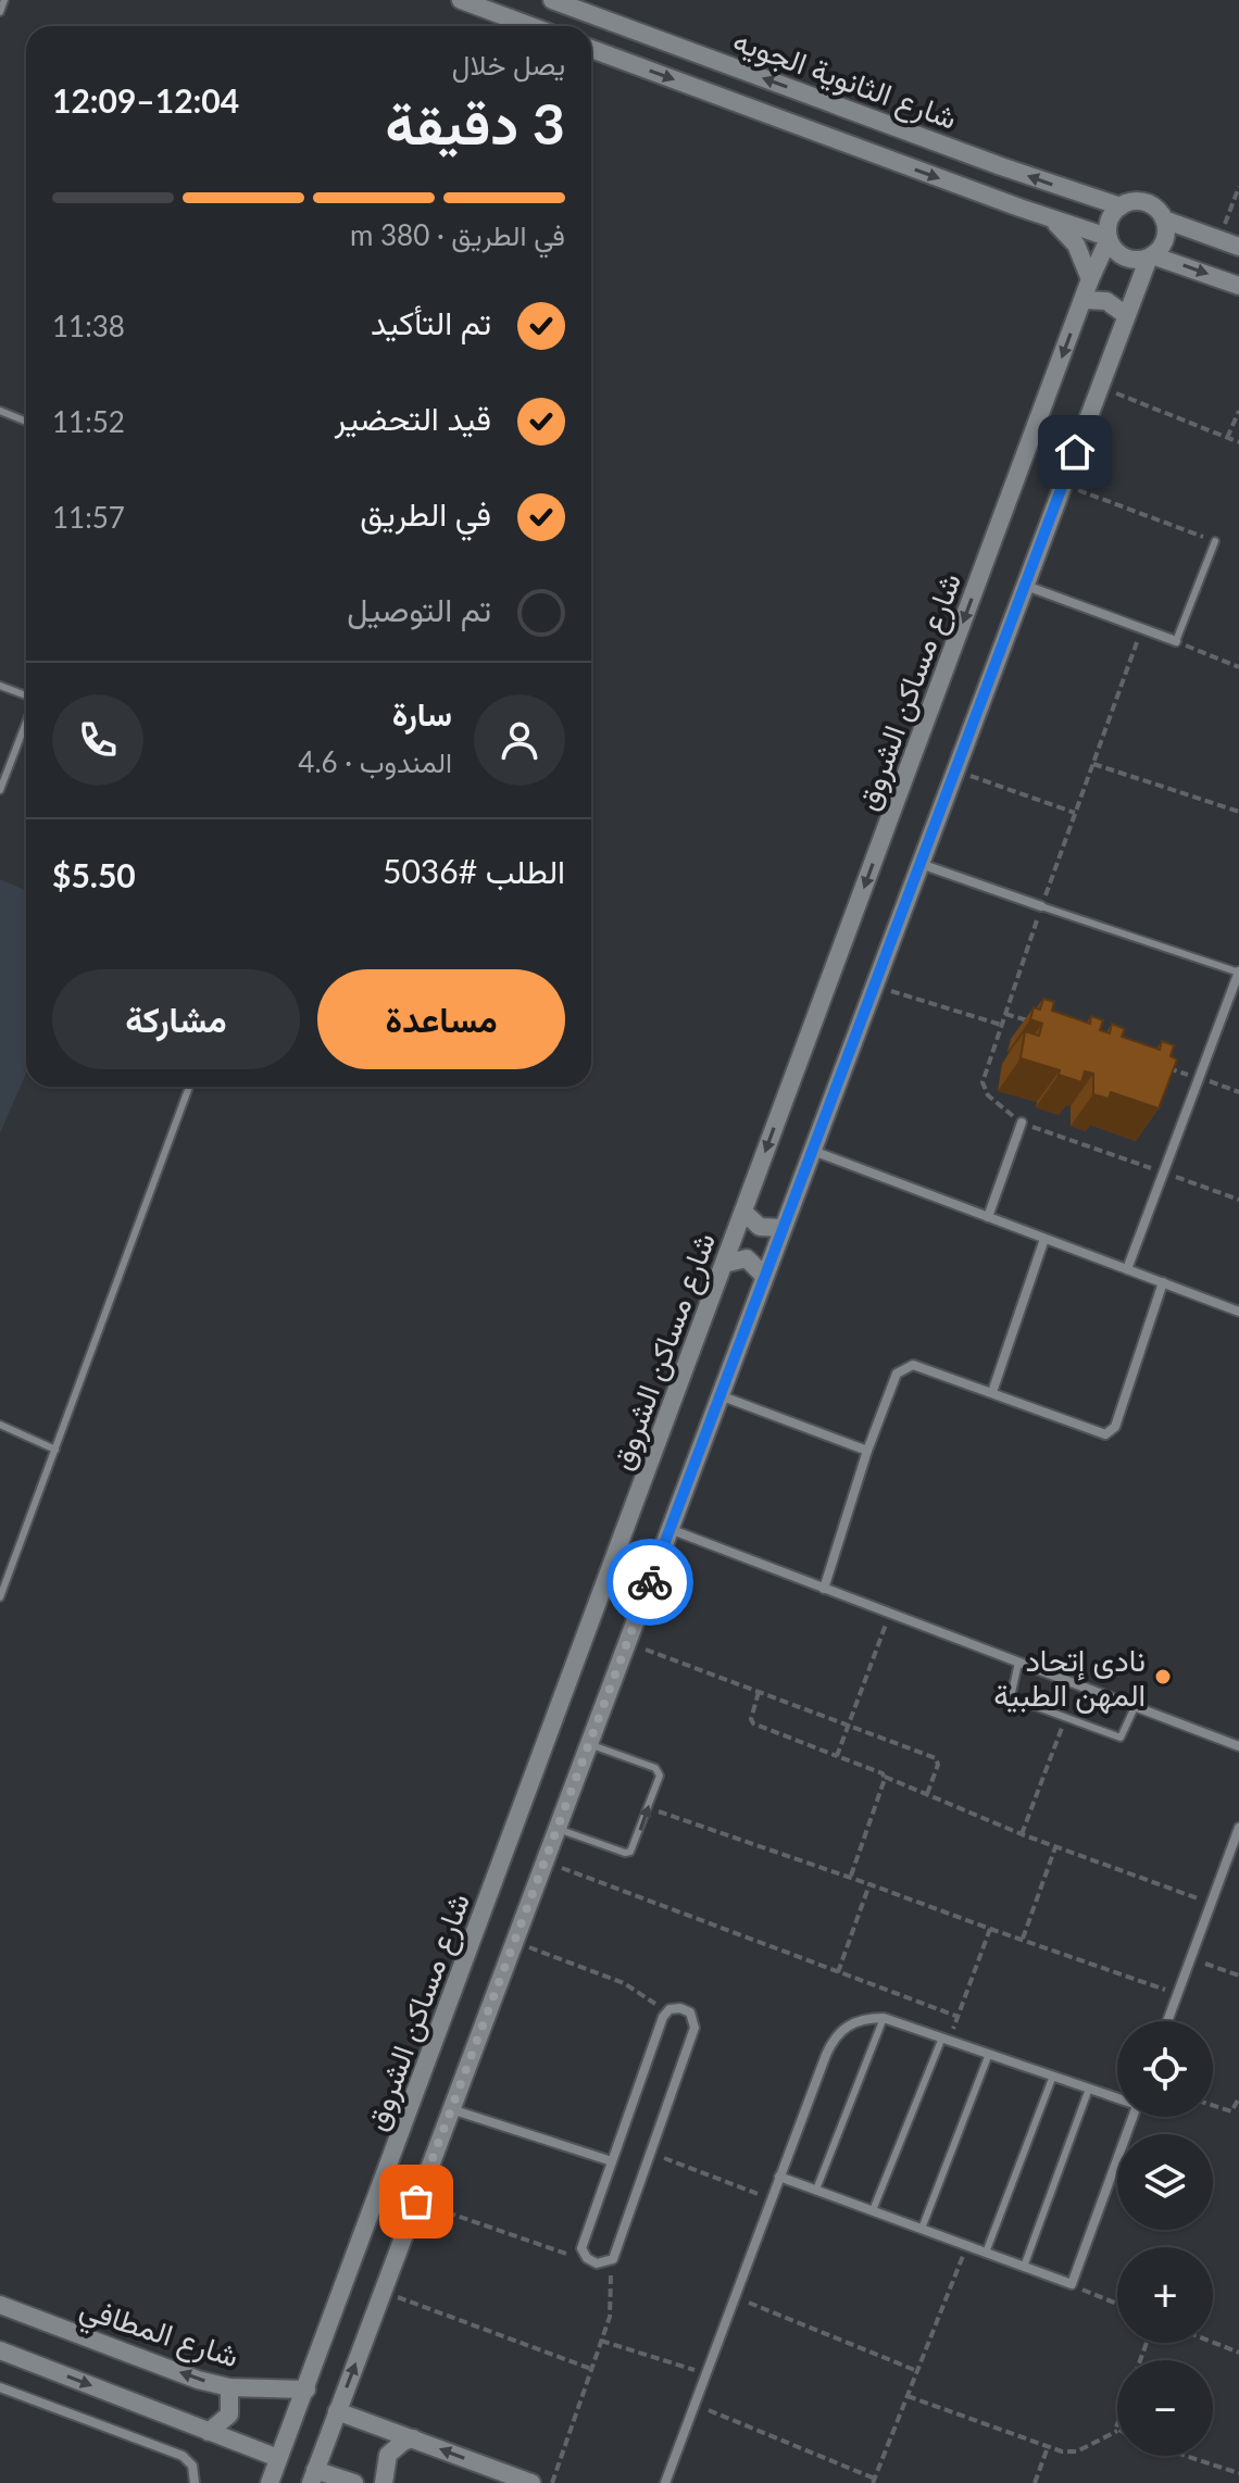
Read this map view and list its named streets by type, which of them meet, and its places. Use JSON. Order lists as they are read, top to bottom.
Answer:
{
  "streets": {
    "street": ["شارع الثانوية الجويه", "شارع مساكن الشروق", "شارع المطافي"]
  },
  "crossings": [
    ["شارع الثانوية الجويه", "شارع مساكن الشروق"],
    ["شارع مساكن الشروق", "شارع المطافي"]
  ],
  "places": ["نادى إتحاد المهن الطبية"],
  "page": {
    "heading": ["3 دقيقة", "يصل خلال", "12:04–12:09"],
    "panel": [
      "سارة",
      "المندوب · 4.6",
      "الطلب #5036",
      "$5.50"
    ],
    "bar": "في الطريق · 380 m",
    "list": [
      ["تم التأكيد", "11:38"],
      ["قيد التحضير", "11:52"],
      ["في الطريق", "11:57"],
      "تم التوصيل"
    ],
    "buttons": ["مساعدة", "مشاركة"],
    "map_buttons": ["+", "−"]
  }
}
